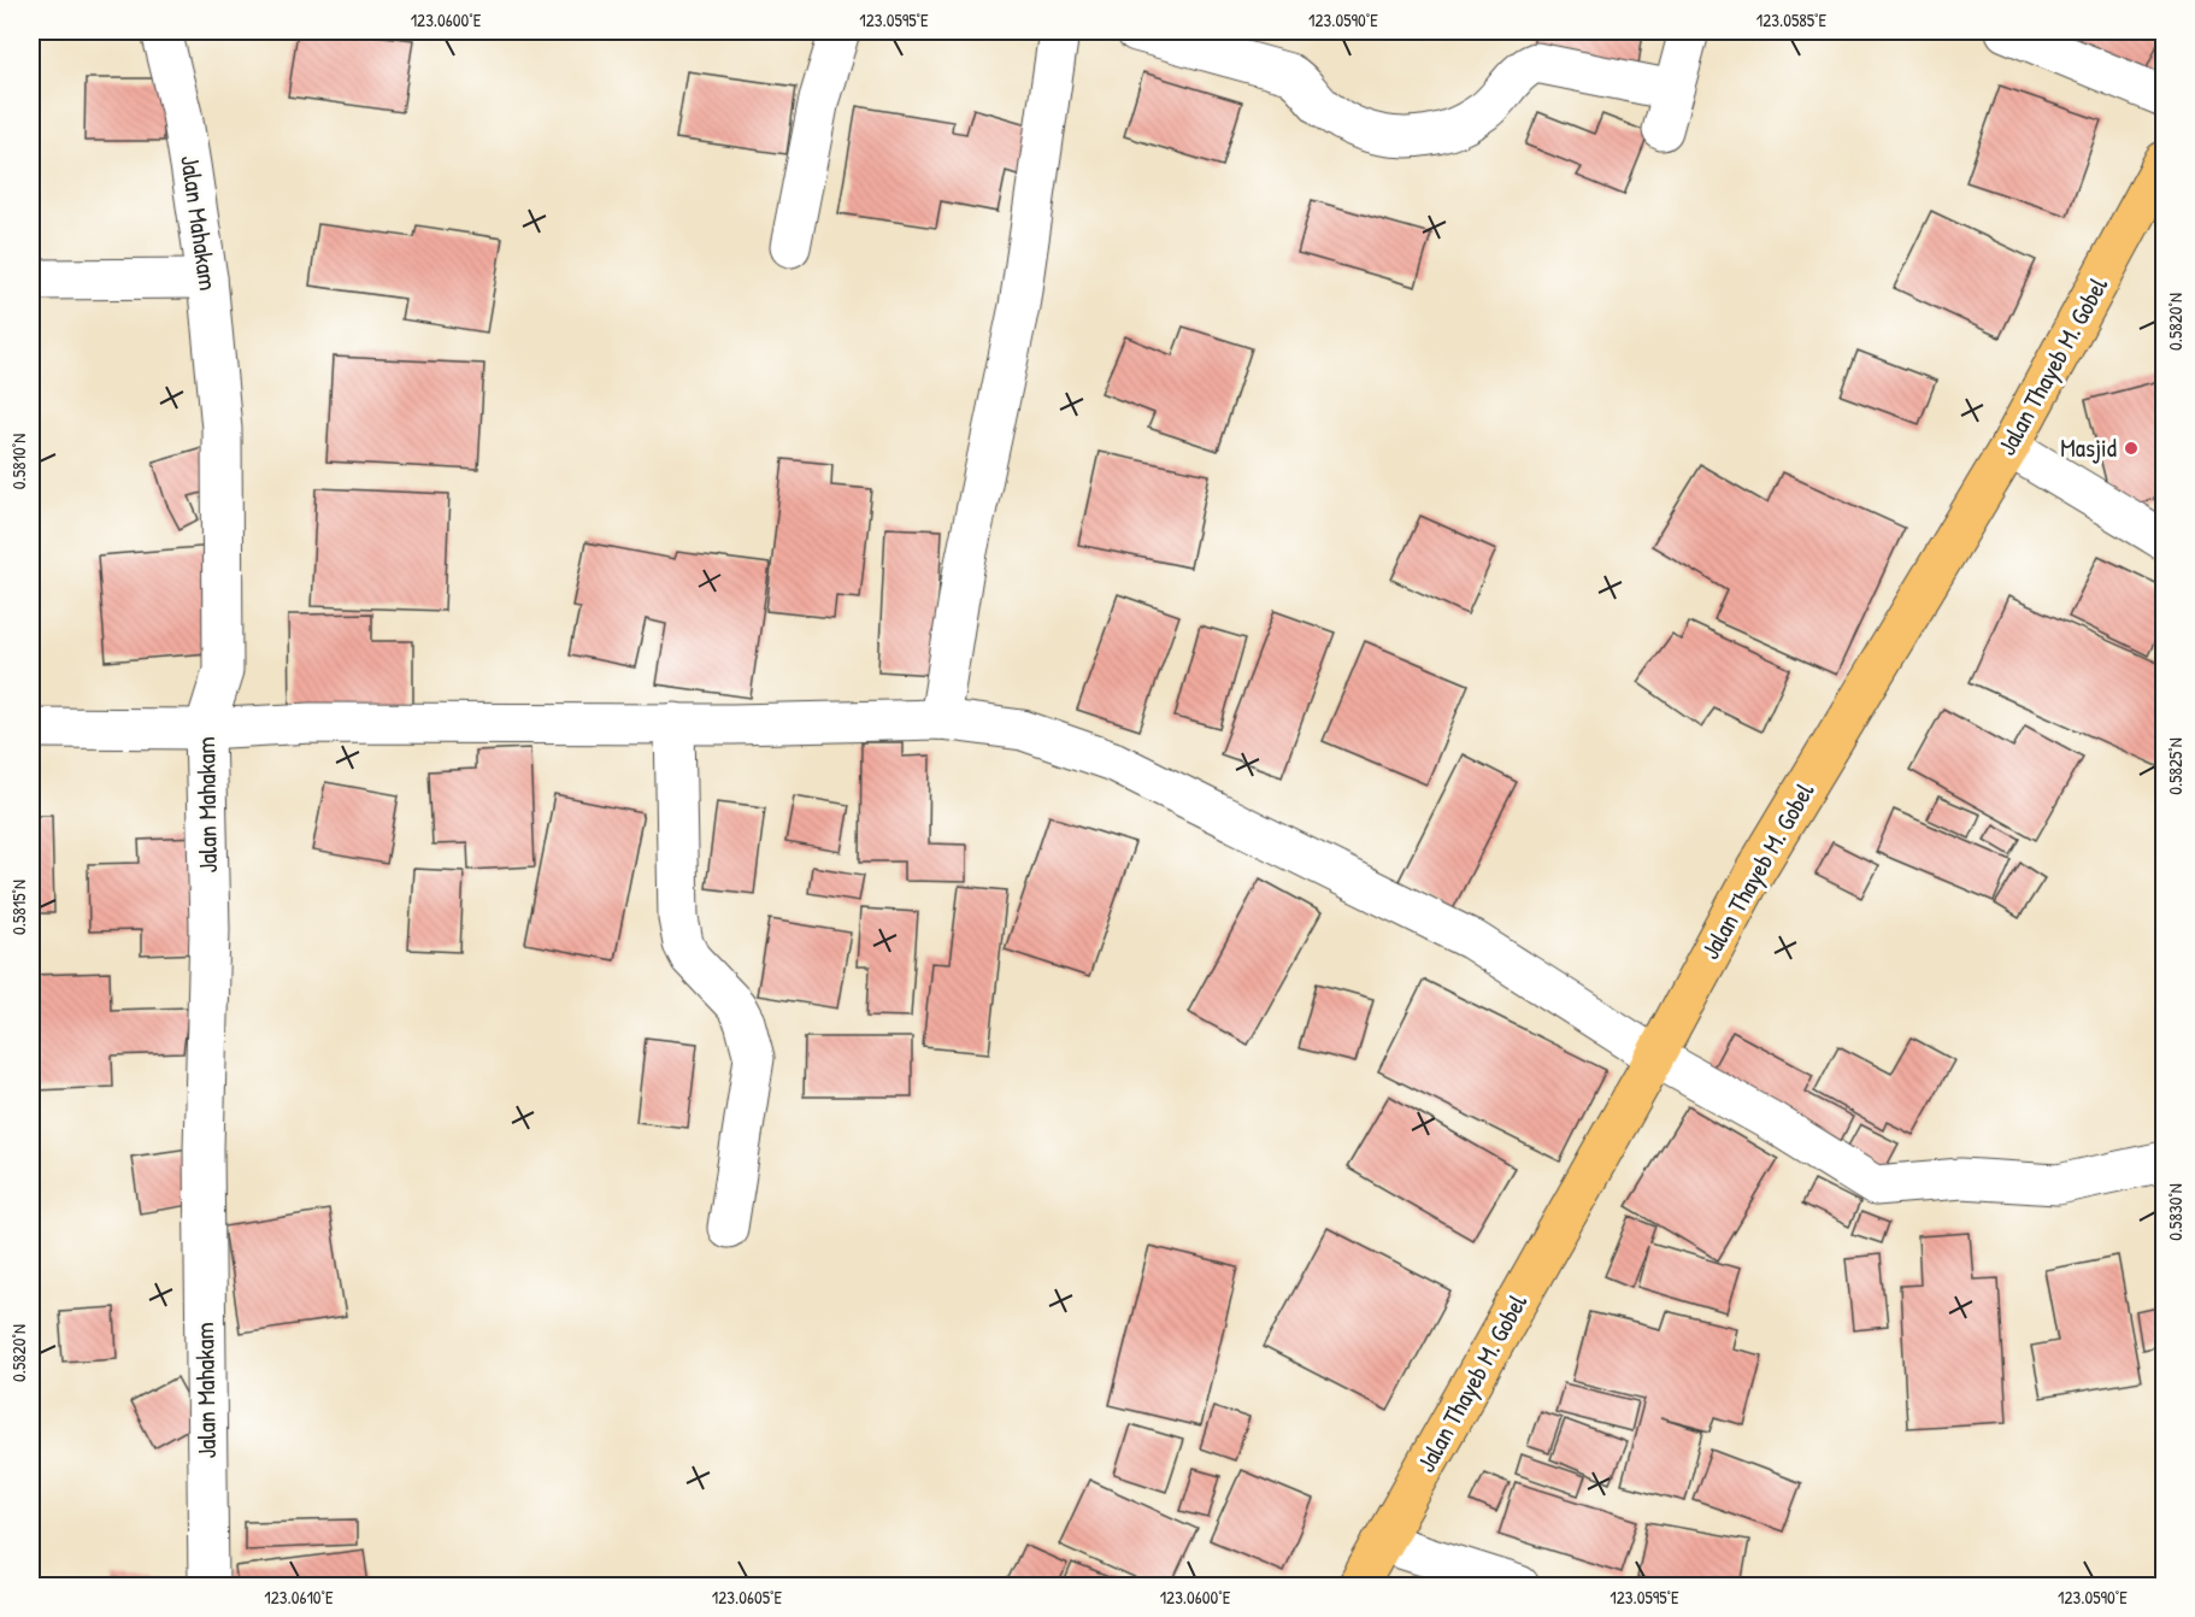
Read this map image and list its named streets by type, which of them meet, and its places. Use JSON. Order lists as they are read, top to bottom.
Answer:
{
  "streets": {
    "main road": ["Jalan Thayeb M. Gobel"],
    "street": ["Jalan Mahakam"]
  },
  "places": ["Masjid"],
  "coordinates": [
    "123.0600°E",
    "123.0595°E",
    "123.0590°E",
    "123.0585°E",
    "0.5820°N",
    "0.5810°N",
    "0.5825°N",
    "0.5815°N",
    "0.5830°N",
    "123.0610°E",
    "123.0605°E"
  ]
}
